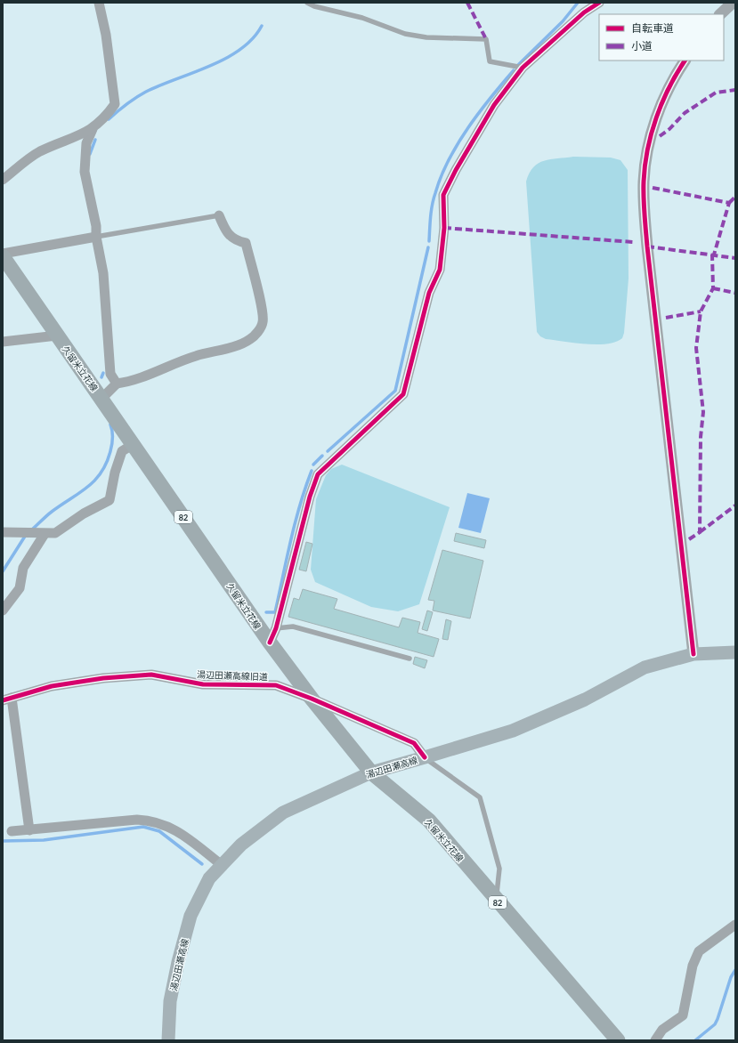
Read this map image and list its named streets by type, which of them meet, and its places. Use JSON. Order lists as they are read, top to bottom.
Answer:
{
  "streets": {
    "main road": ["久留米立花線", "82", "湯辺田瀬高線"],
    "street": ["湯辺田瀬高線旧道"]
  },
  "crossings": [
    ["久留米立花線", "湯辺田瀬高線旧道"],
    ["久留米立花線", "湯辺田瀬高線"],
    ["湯辺田瀬高線旧道", "湯辺田瀬高線"]
  ],
  "legend": ["自転車道", "小道"]
}
